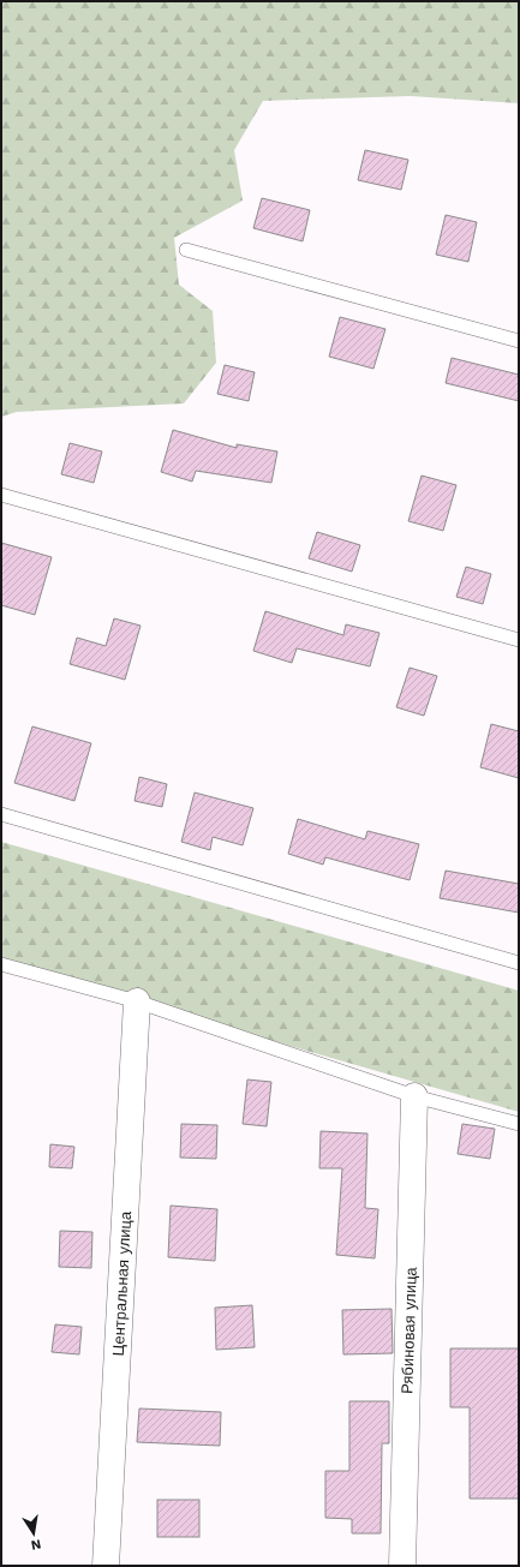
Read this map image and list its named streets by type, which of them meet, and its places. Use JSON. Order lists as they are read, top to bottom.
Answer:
{
  "streets": {
    "street": ["Центральная улица", "Рябиновая улица"]
  },
  "north": "bottom"
}
